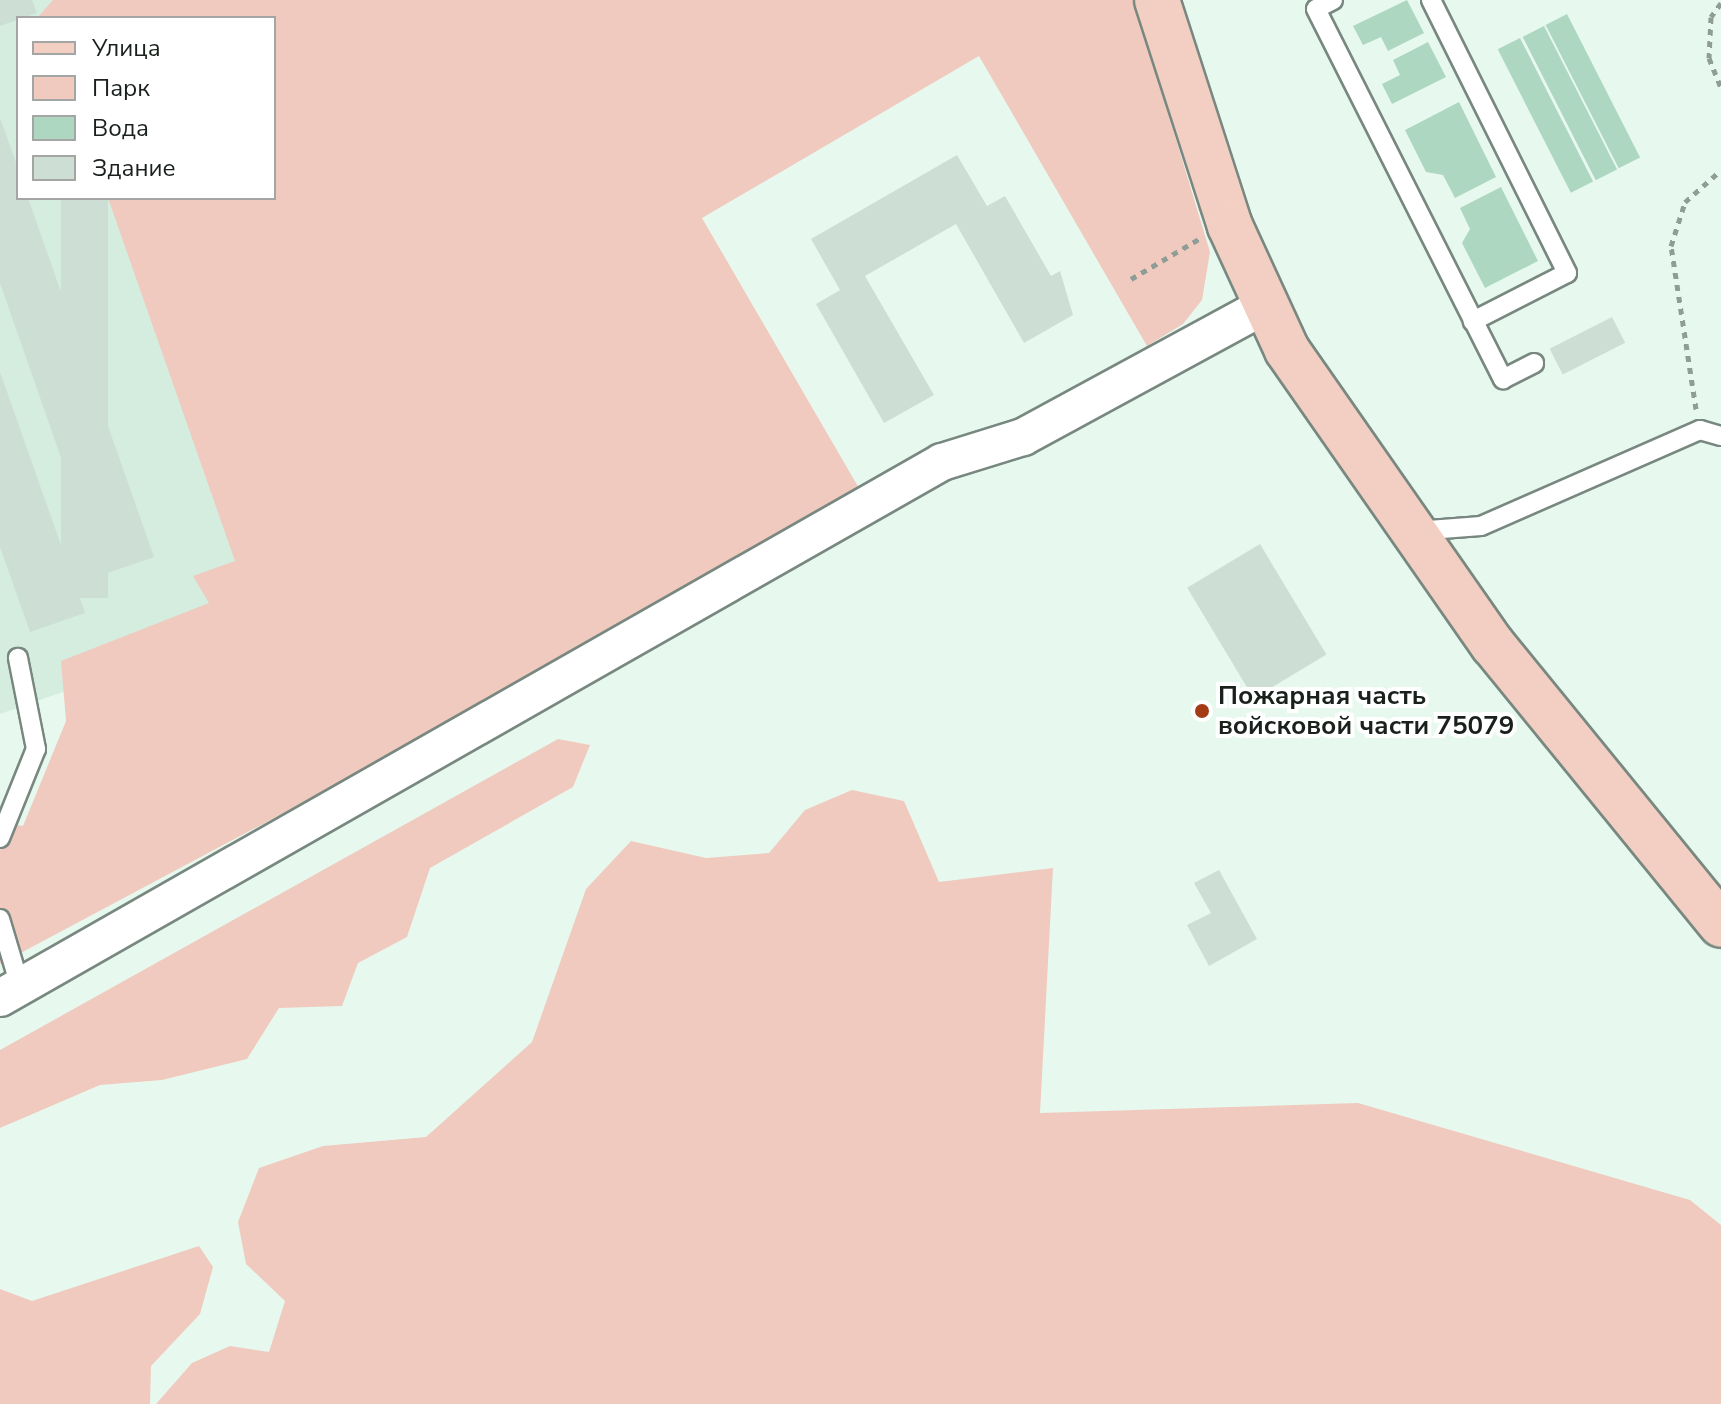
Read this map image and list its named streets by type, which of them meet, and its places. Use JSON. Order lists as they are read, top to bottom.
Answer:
{
  "places": ["Пожарная часть войсковой части 75079"],
  "legend": [
    "Улица",
    "Парк",
    "Вода",
    "Здание"
  ]
}
